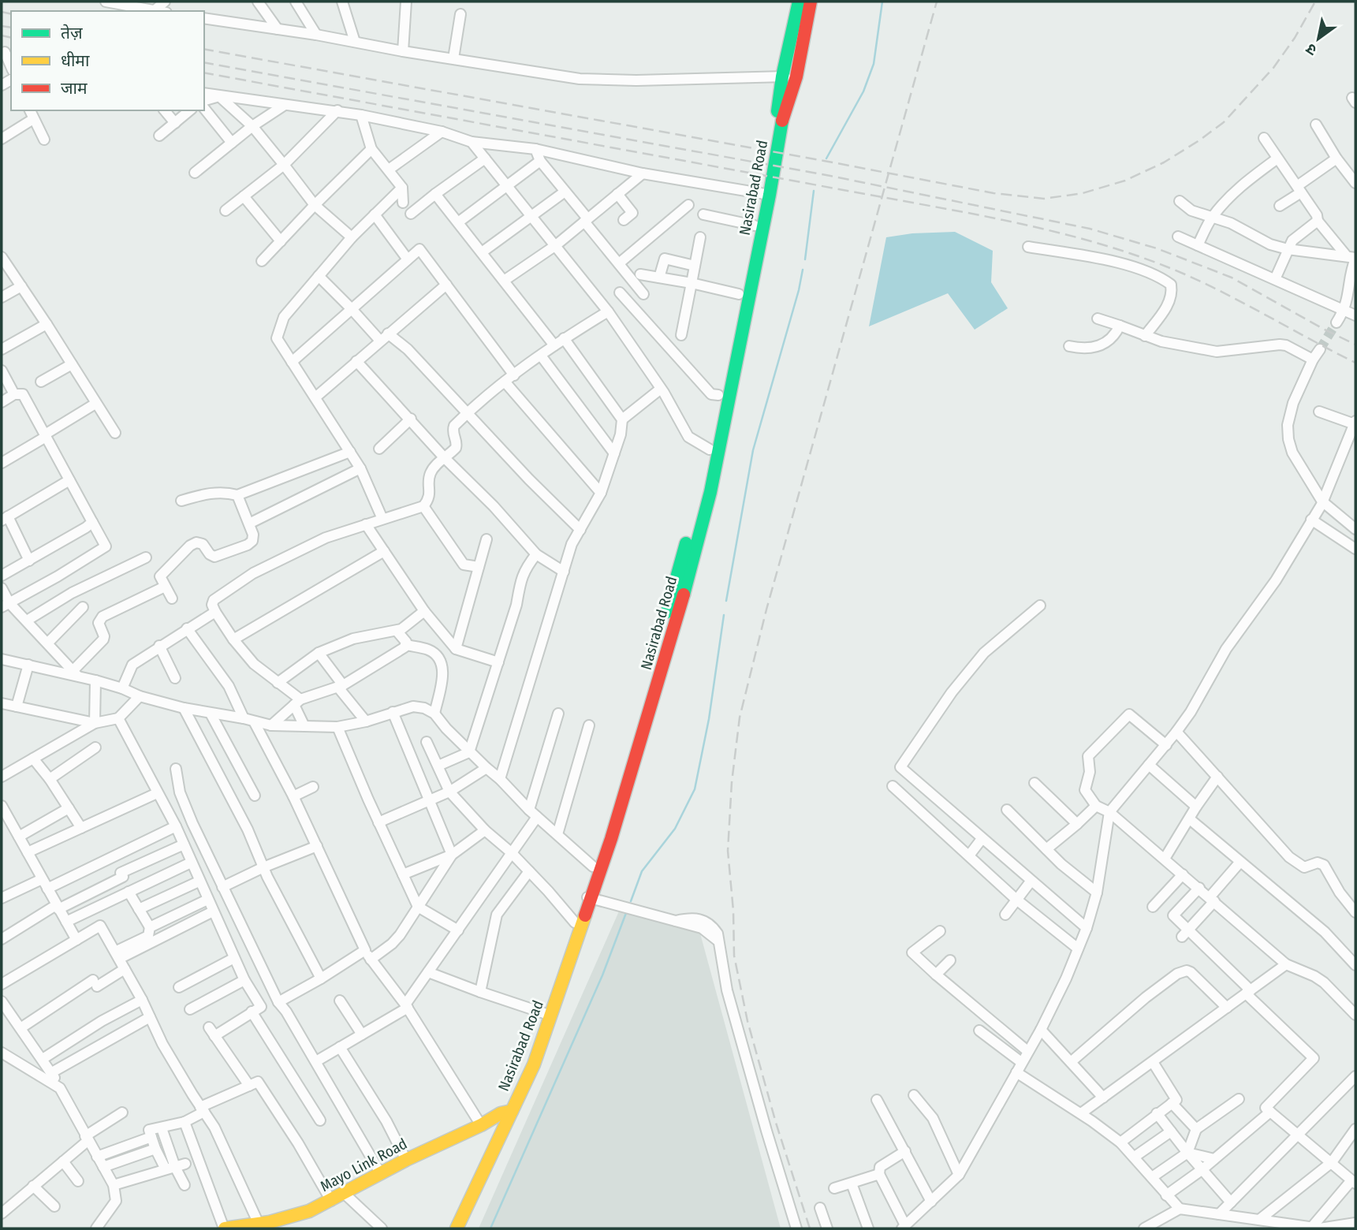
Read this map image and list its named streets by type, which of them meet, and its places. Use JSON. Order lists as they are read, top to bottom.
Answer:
{
  "streets": {
    "main road": ["Nasirabad Road", "Mayo Link Road"]
  },
  "crossings": [
    ["Nasirabad Road", "Mayo Link Road"]
  ],
  "legend": ["तेज़", "धीमा", "जाम"],
  "north": "bottom left"
}
